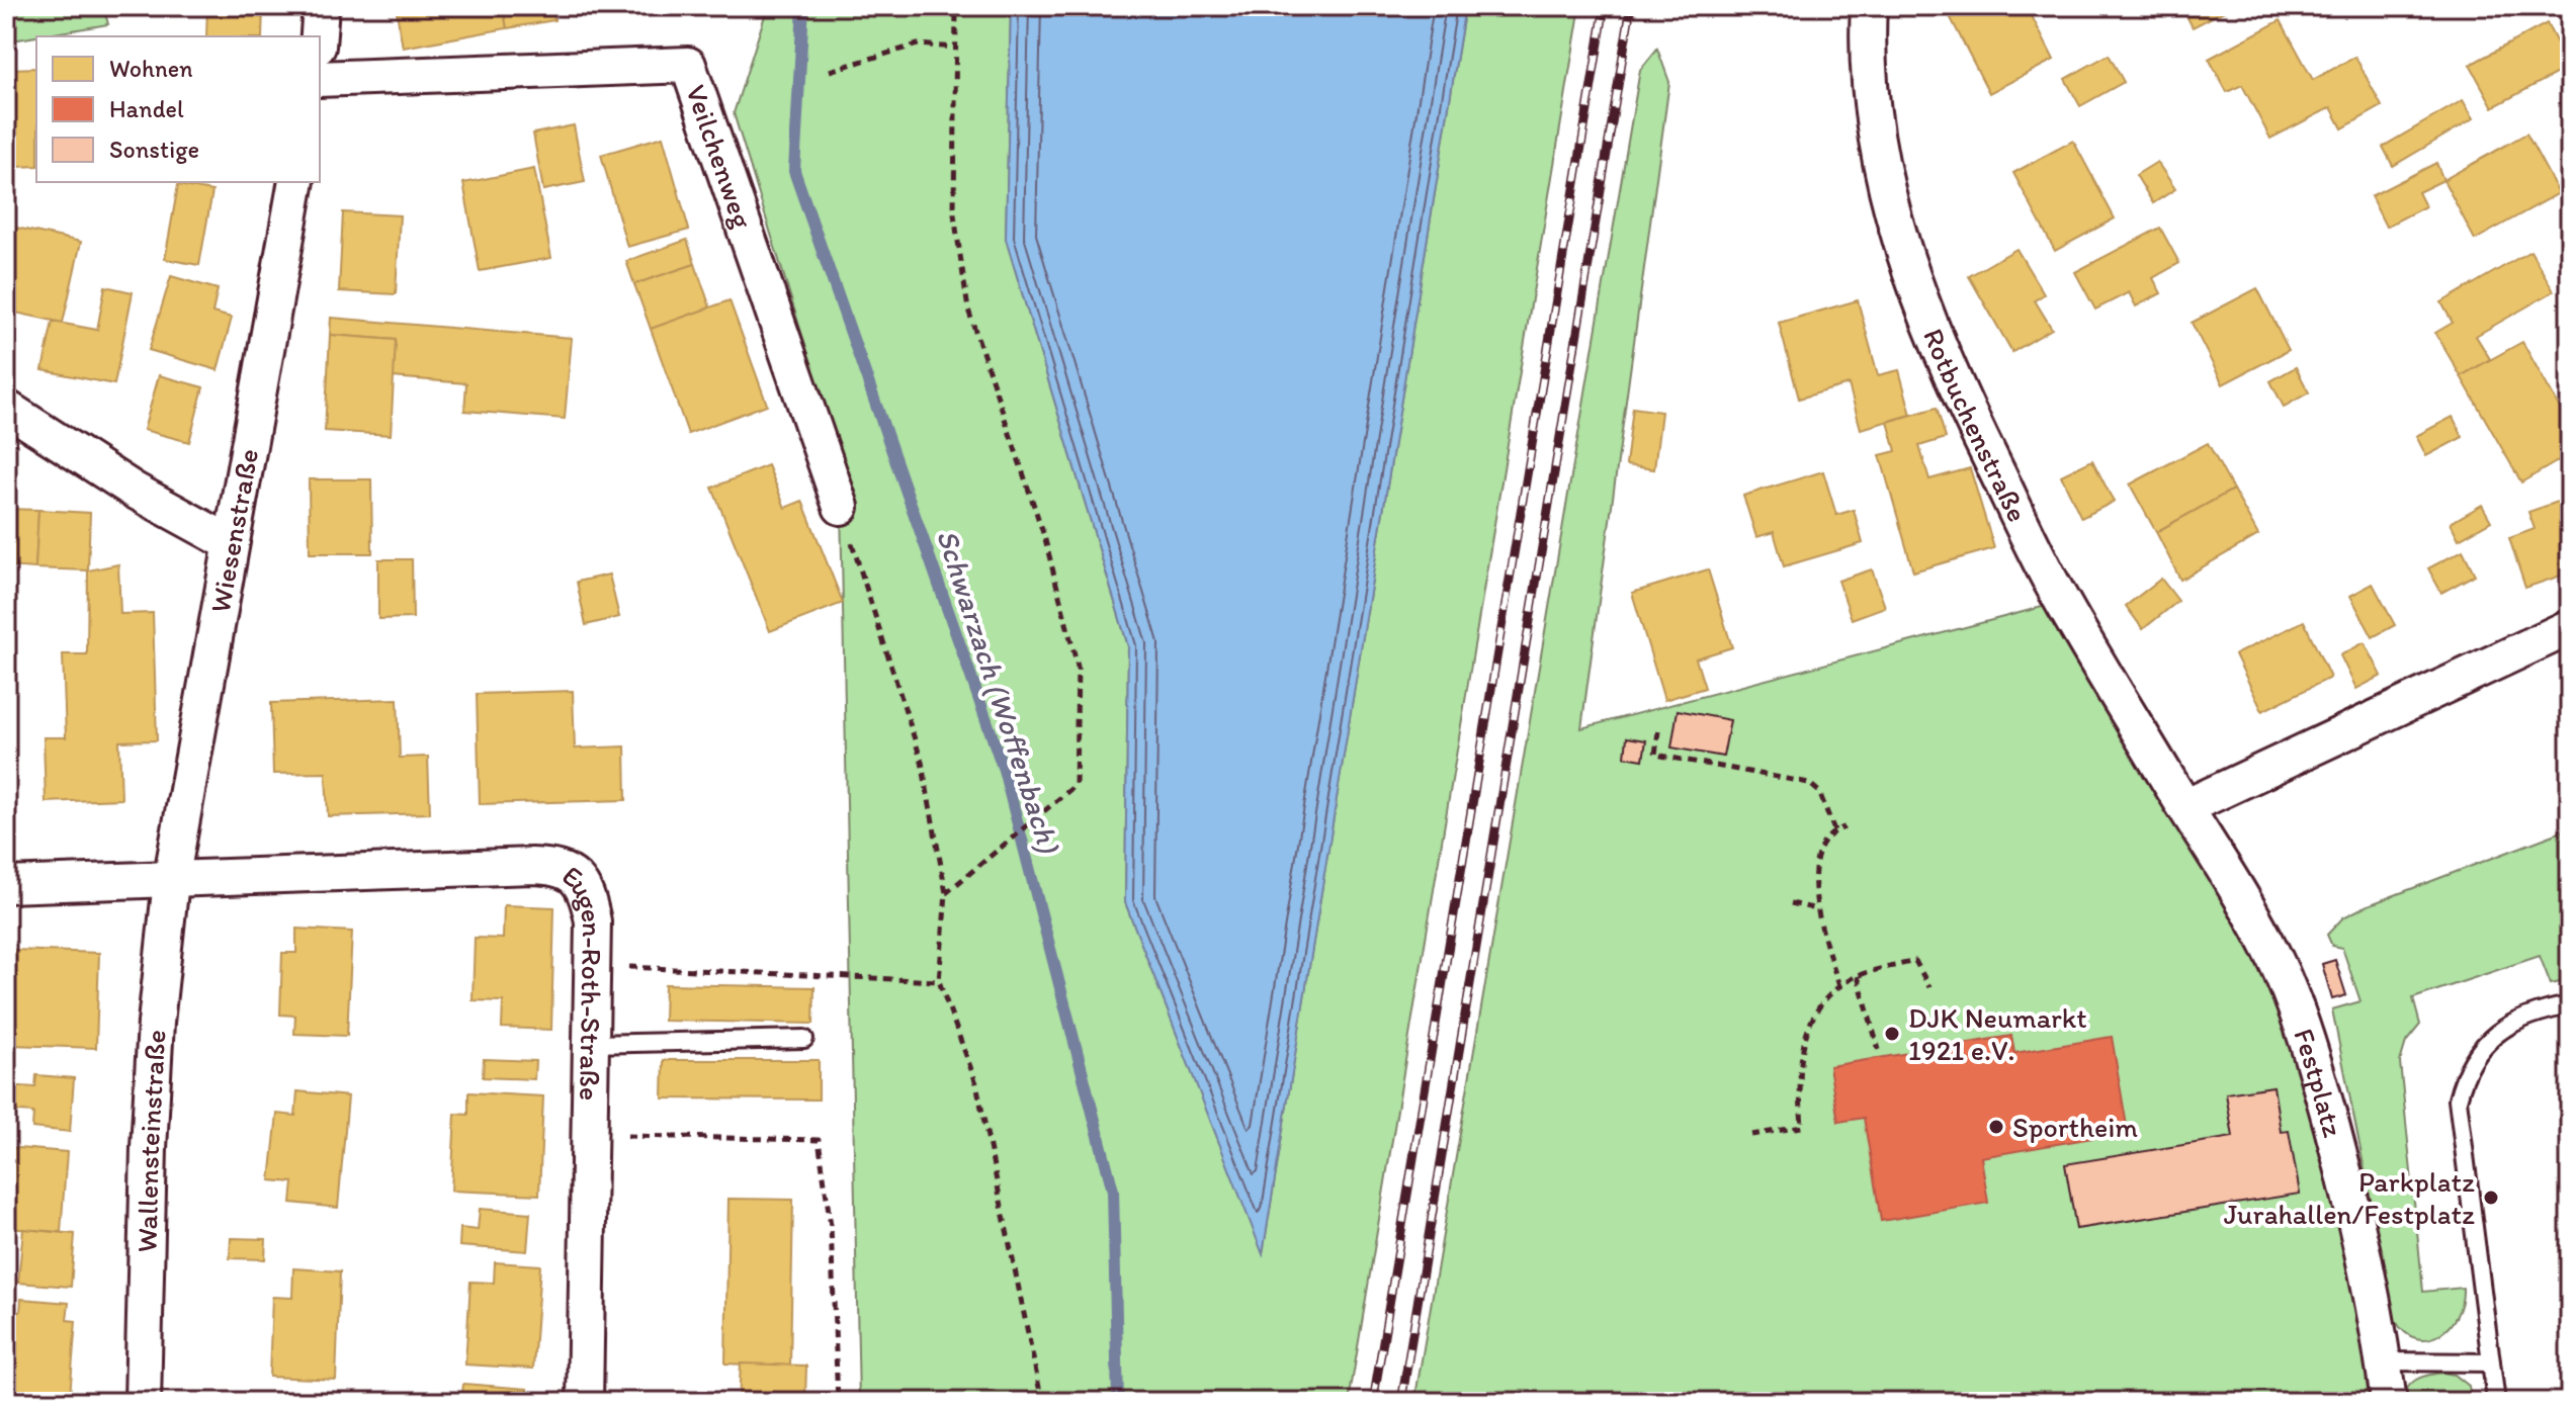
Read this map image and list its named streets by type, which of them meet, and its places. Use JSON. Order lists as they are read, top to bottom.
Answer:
{
  "streets": {
    "street": [
      "Veilchenweg",
      "Rotbuchenstraße",
      "Wiesenstraße",
      "Eugen-Roth-Straße",
      "Festplatz",
      "Wallensteinstraße"
    ]
  },
  "crossings": [
    ["Rotbuchenstraße", "Festplatz"],
    ["Wiesenstraße", "Eugen-Roth-Straße"],
    ["Wiesenstraße", "Wallensteinstraße"],
    ["Eugen-Roth-Straße", "Wallensteinstraße"]
  ],
  "water": ["Schwarzach (Woffenbach)"],
  "places": ["DJK Neumarkt 1921 e.V.", "Sportheim", "Parkplatz Jurahallen/Festplatz"],
  "legend": ["Wohnen", "Handel", "Sonstige"]
}
